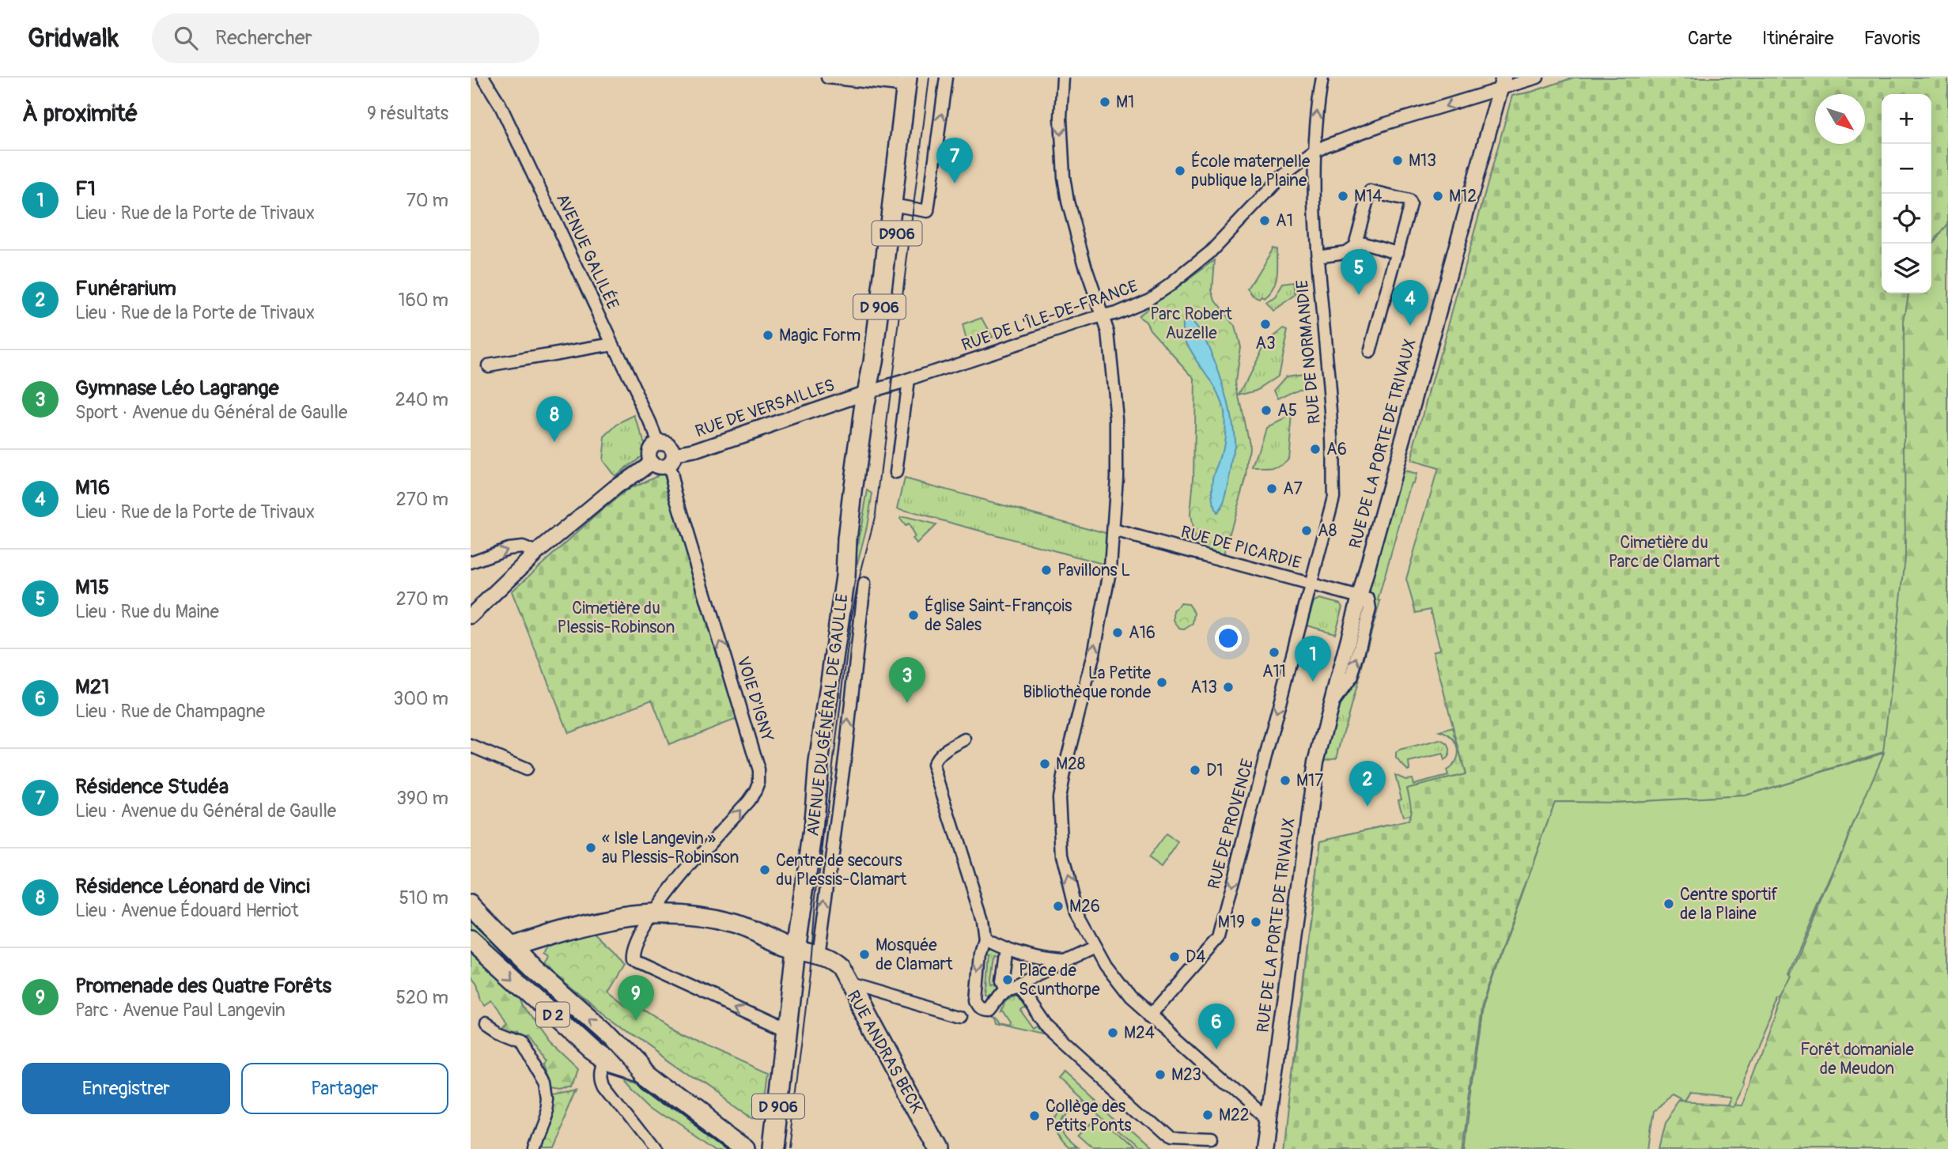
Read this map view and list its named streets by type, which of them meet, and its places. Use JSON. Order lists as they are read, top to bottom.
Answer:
{
  "streets": {
    "main road": [
      "D 906",
      "AVENUE DU GÉNÉRAL DE GAULLE",
      "D 2",
      "RUE ANDRAS BECK"
    ],
    "street": [
      "AVENUE GALILÉE",
      "RUE DE L'ÎLE-DE-FRANCE",
      "RUE DE NORMANDIE",
      "RUE DE VERSAILLES",
      "RUE DE LA PORTE DE TRIVAUX",
      "RUE DE PICARDIE",
      "VOIE D'IGNY",
      "RUE DE PROVENCE"
    ]
  },
  "crossings": [
    ["AVENUE GALILÉE", "RUE DE VERSAILLES"],
    ["AVENUE GALILÉE", "VOIE D'IGNY"],
    ["RUE DE L'ÎLE-DE-FRANCE", "RUE DE NORMANDIE"],
    ["RUE DE L'ÎLE-DE-FRANCE", "RUE DE VERSAILLES"],
    ["RUE DE L'ÎLE-DE-FRANCE", "RUE DE LA PORTE DE TRIVAUX"],
    ["RUE DE L'ÎLE-DE-FRANCE", "AVENUE DU GÉNÉRAL DE GAULLE"],
    ["RUE DE NORMANDIE", "RUE DE PICARDIE"],
    ["RUE DE NORMANDIE", "RUE DE PROVENCE"],
    ["RUE DE VERSAILLES", "VOIE D'IGNY"],
    ["RUE DE VERSAILLES", "AVENUE DU GÉNÉRAL DE GAULLE"],
    ["RUE DE LA PORTE DE TRIVAUX", "RUE DE PICARDIE"],
    ["VOIE D'IGNY", "AVENUE DU GÉNÉRAL DE GAULLE"],
    ["VOIE D'IGNY", "RUE ANDRAS BECK"],
    ["AVENUE DU GÉNÉRAL DE GAULLE", "RUE ANDRAS BECK"],
    ["D 2", "RUE ANDRAS BECK"]
  ],
  "one_way": ["VOIE D'IGNY", "RUE DE PROVENCE"],
  "parks": [
    "Parc Robert Auzelle",
    "Cimetière du Parc de Clamart",
    "Cimetière du Plessis-Robinson",
    "Forêt domaniale de Meudon"
  ],
  "places": [
    "M1",
    "M13",
    "École maternelle publique la Plaine",
    "M14",
    "M12",
    "A1",
    "A3",
    "Magic Form",
    "A5",
    "A6",
    "A7",
    "A8",
    "Pavillons L",
    "Église Saint-François de Sales",
    "A16",
    "A11",
    "La Petite Bibliothèque ronde",
    "A13",
    "M28",
    "D1",
    "M17",
    "« Isle Langevin » au Plessis-Robinson",
    "Centre de secours du Plessis-Clamart",
    "Centre sportif de la Plaine",
    "M26",
    "M19",
    "Mosquée de Clamart",
    "D4",
    "Place de Scunthorpe",
    "M24",
    "M23",
    "M22",
    "Collège des Petits Ponts"
  ],
  "north": "bottom right",
  "page": {
    "header": "Gridwalk",
    "search": "Rechercher",
    "nav": ["Carte", "Itinéraire", "Favoris"],
    "heading": ["À proximité", "9 résultats"],
    "map_buttons": ["+", "−"],
    "pins": [
      "7",
      "5",
      "4",
      "8",
      "1",
      "3",
      "2",
      "9",
      "6"
    ],
    "list": [
      {
        "mark": "1",
        "name": "F1",
        "note": "Lieu · Rue de la Porte de Trivaux",
        "value": "70 m"
      },
      {
        "mark": "2",
        "name": "Funérarium",
        "note": "Lieu · Rue de la Porte de Trivaux",
        "value": "160 m"
      },
      {
        "mark": "3",
        "name": "Gymnase Léo Lagrange",
        "note": "Sport · Avenue du Général de Gaulle",
        "value": "240 m"
      },
      {
        "mark": "4",
        "name": "M16",
        "note": "Lieu · Rue de la Porte de Trivaux",
        "value": "270 m"
      },
      {
        "mark": "5",
        "name": "M15",
        "note": "Lieu · Rue du Maine",
        "value": "270 m"
      },
      {
        "mark": "6",
        "name": "M21",
        "note": "Lieu · Rue de Champagne",
        "value": "300 m"
      },
      {
        "mark": "7",
        "name": "Résidence Studéa",
        "note": "Lieu · Avenue du Général de Gaulle",
        "value": "390 m"
      },
      {
        "mark": "8",
        "name": "Résidence Léonard de Vinci",
        "note": "Lieu · Avenue Édouard Herriot",
        "value": "510 m"
      },
      {
        "mark": "9",
        "name": "Promenade des Quatre Forêts",
        "note": "Parc · Avenue Paul Langevin",
        "value": "520 m"
      }
    ],
    "buttons": ["Enregistrer", "Partager"]
  }
}
